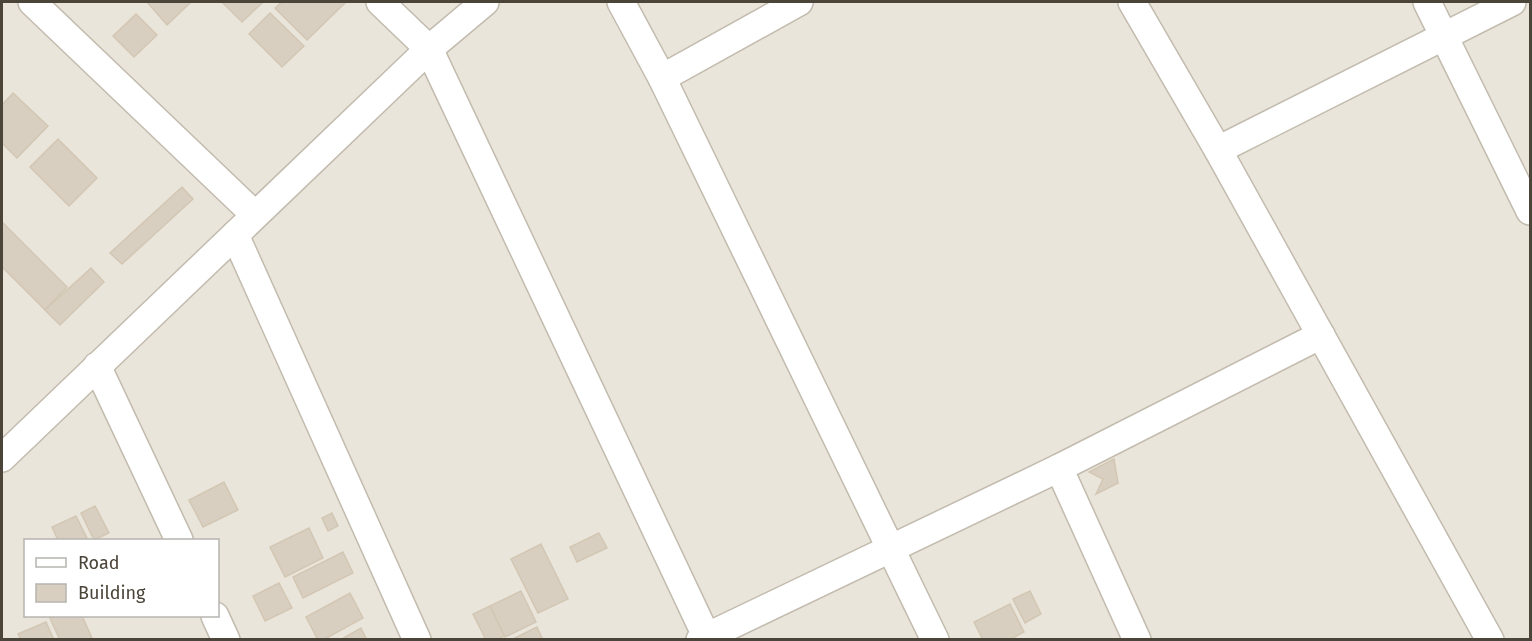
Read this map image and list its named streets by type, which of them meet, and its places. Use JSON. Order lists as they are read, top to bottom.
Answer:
{
  "legend": ["Road", "Building"]
}
